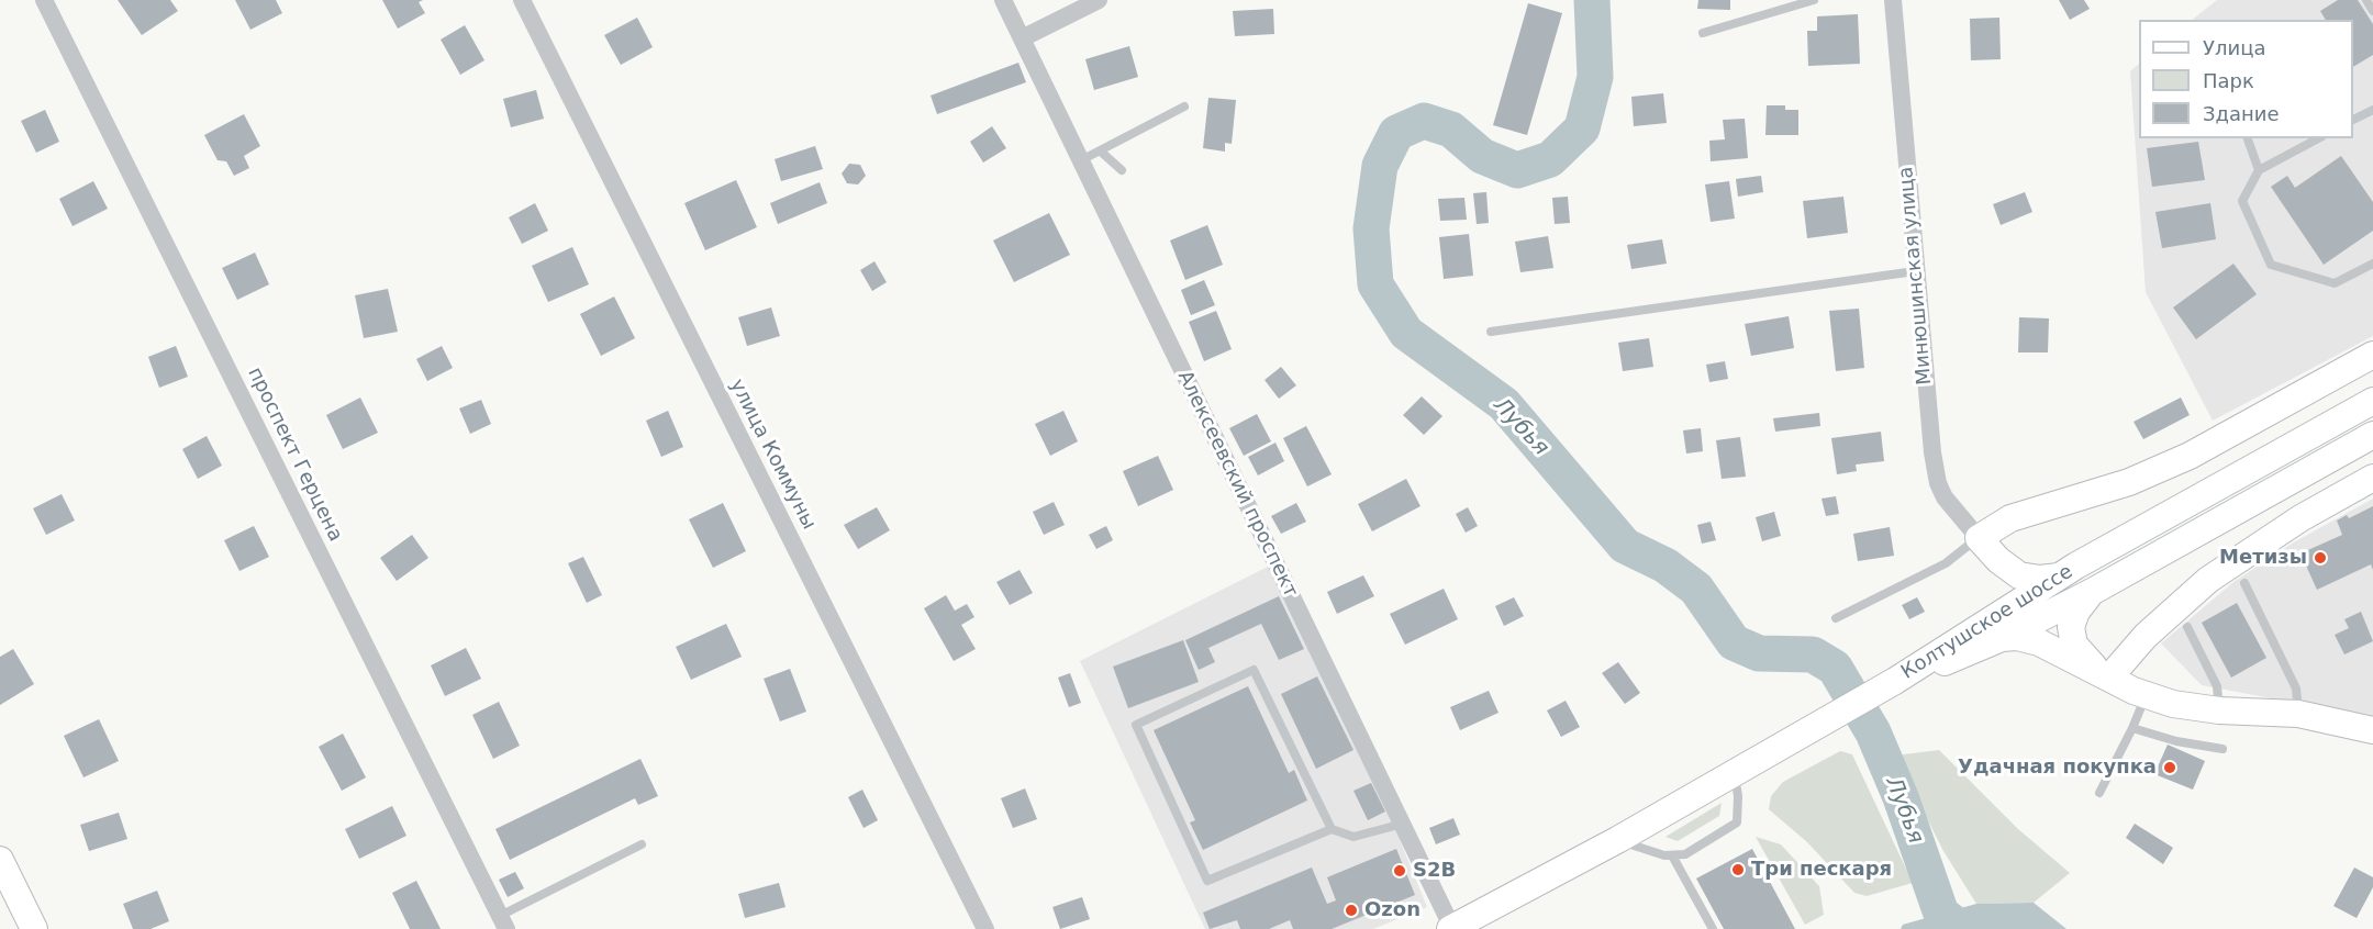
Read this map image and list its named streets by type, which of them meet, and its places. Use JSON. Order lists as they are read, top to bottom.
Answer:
{
  "streets": {
    "street": [
      "Минюшинская улица",
      "проспект Герцена",
      "улица Коммуны",
      "Алексеевский проспект",
      "Колтушское шоссе"
    ]
  },
  "crossings": [
    ["Минюшинская улица", "Колтушское шоссе"]
  ],
  "water": ["Лубья"],
  "places": [
    "Метизы",
    "Удачная покупка",
    "Три пескаря",
    "S2B",
    "Ozon"
  ],
  "legend": ["Улица", "Парк", "Здание"]
}
